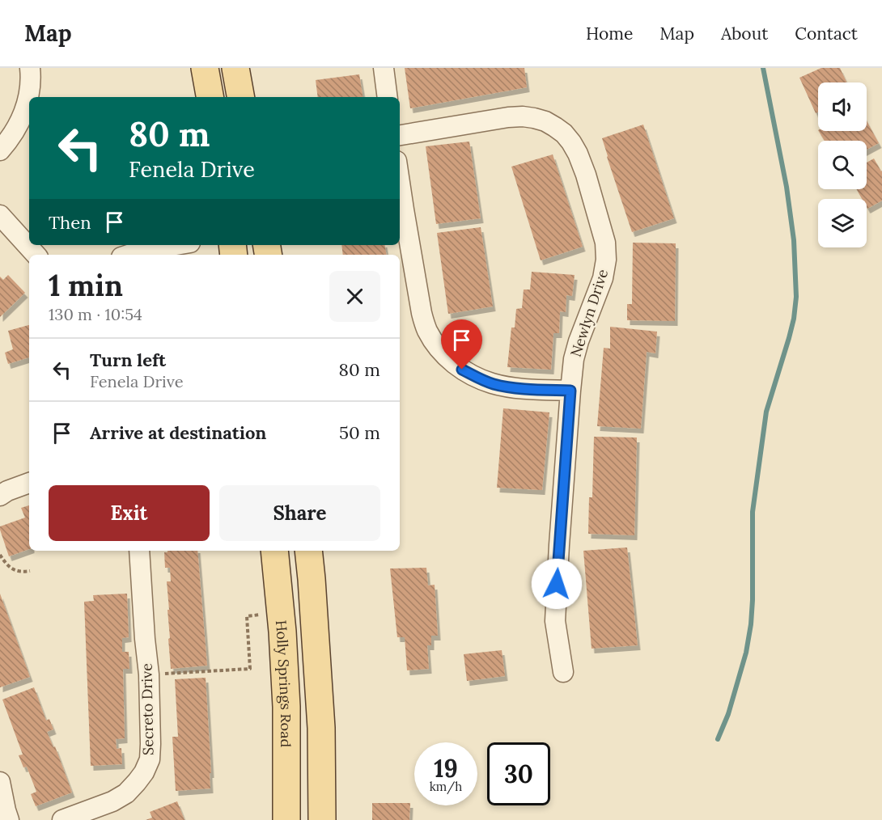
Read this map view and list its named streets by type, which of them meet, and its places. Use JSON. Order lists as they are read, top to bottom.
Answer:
{
  "streets": {
    "main road": ["Holly Springs Road"],
    "street": ["Newlyn Drive", "Secreto Drive"]
  },
  "page": {
    "header": "Map",
    "nav": [
      "Home",
      "Map",
      "About",
      "Contact"
    ],
    "turn": ["80 m", "Fenela Drive"],
    "then": "Then",
    "heading": ["1 min", "130 m · 10:54"],
    "list": [
      {
        "name": "Turn left",
        "note": "Fenela Drive",
        "value": "80 m"
      },
      {
        "name": "Arrive at destination",
        "value": "50 m"
      }
    ],
    "buttons": ["Exit", "Share"],
    "speed": "19 km/h",
    "limit": "30"
  }
}
